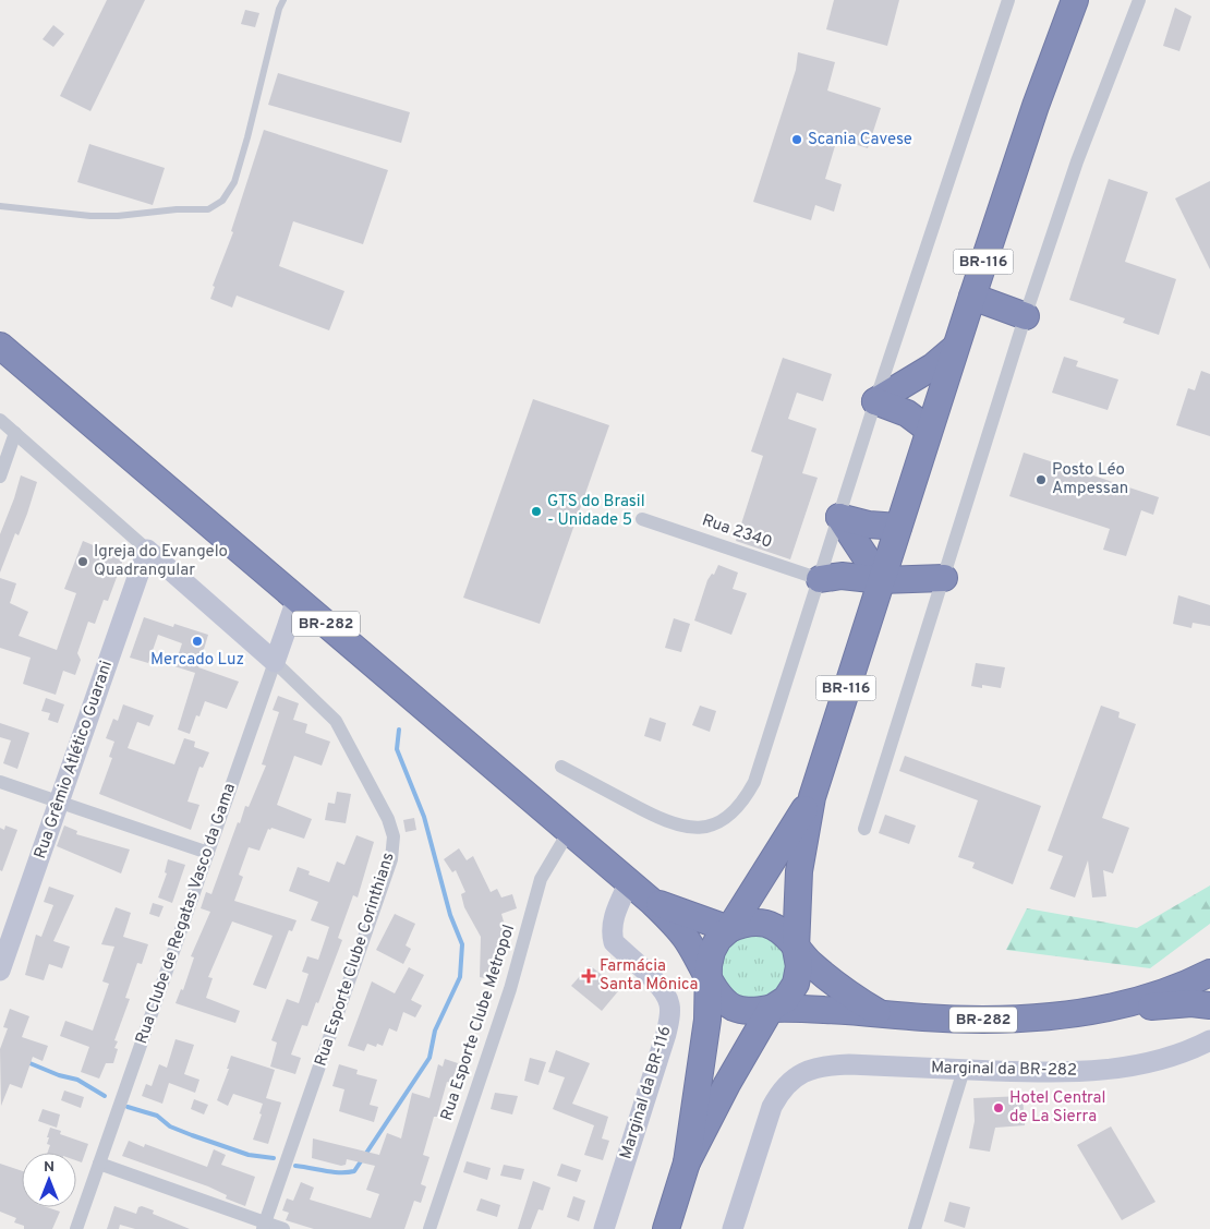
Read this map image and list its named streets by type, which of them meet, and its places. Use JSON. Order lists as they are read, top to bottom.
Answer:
{
  "streets": {
    "highway": ["BR-116", "BR-282"],
    "street": [
      "Rua 2340",
      "Rua Grêmio Atlético Guarani",
      "Rua Clube de Regatas Vasco da Gama",
      "Rua Esporte Clube Corinthians",
      "Rua Esporte Clube Metropol",
      "Marginal da BR-282",
      "Marginal da BR-116"
    ]
  },
  "crossings": [
    ["BR-116", "BR-282"],
    ["BR-282", "Rua Clube de Regatas Vasco da Gama"],
    ["BR-282", "Rua Esporte Clube Metropol"],
    ["BR-282", "Marginal da BR-116"],
    ["Rua Grêmio Atlético Guarani", "Rua Esporte Clube Corinthians"],
    ["Rua Clube de Regatas Vasco da Gama", "Rua Esporte Clube Corinthians"]
  ],
  "places": {
    "other": [
      "Scania Cavese",
      "Posto Léo Ampessan",
      "GTS do Brasil - Unidade 5",
      "Igreja do Evangelo Quadrangular",
      "Mercado Luz",
      "Hotel Central de La Sierra"
    ],
    "health": ["Farmácia Santa Mônica"]
  },
  "north": "top"
}
